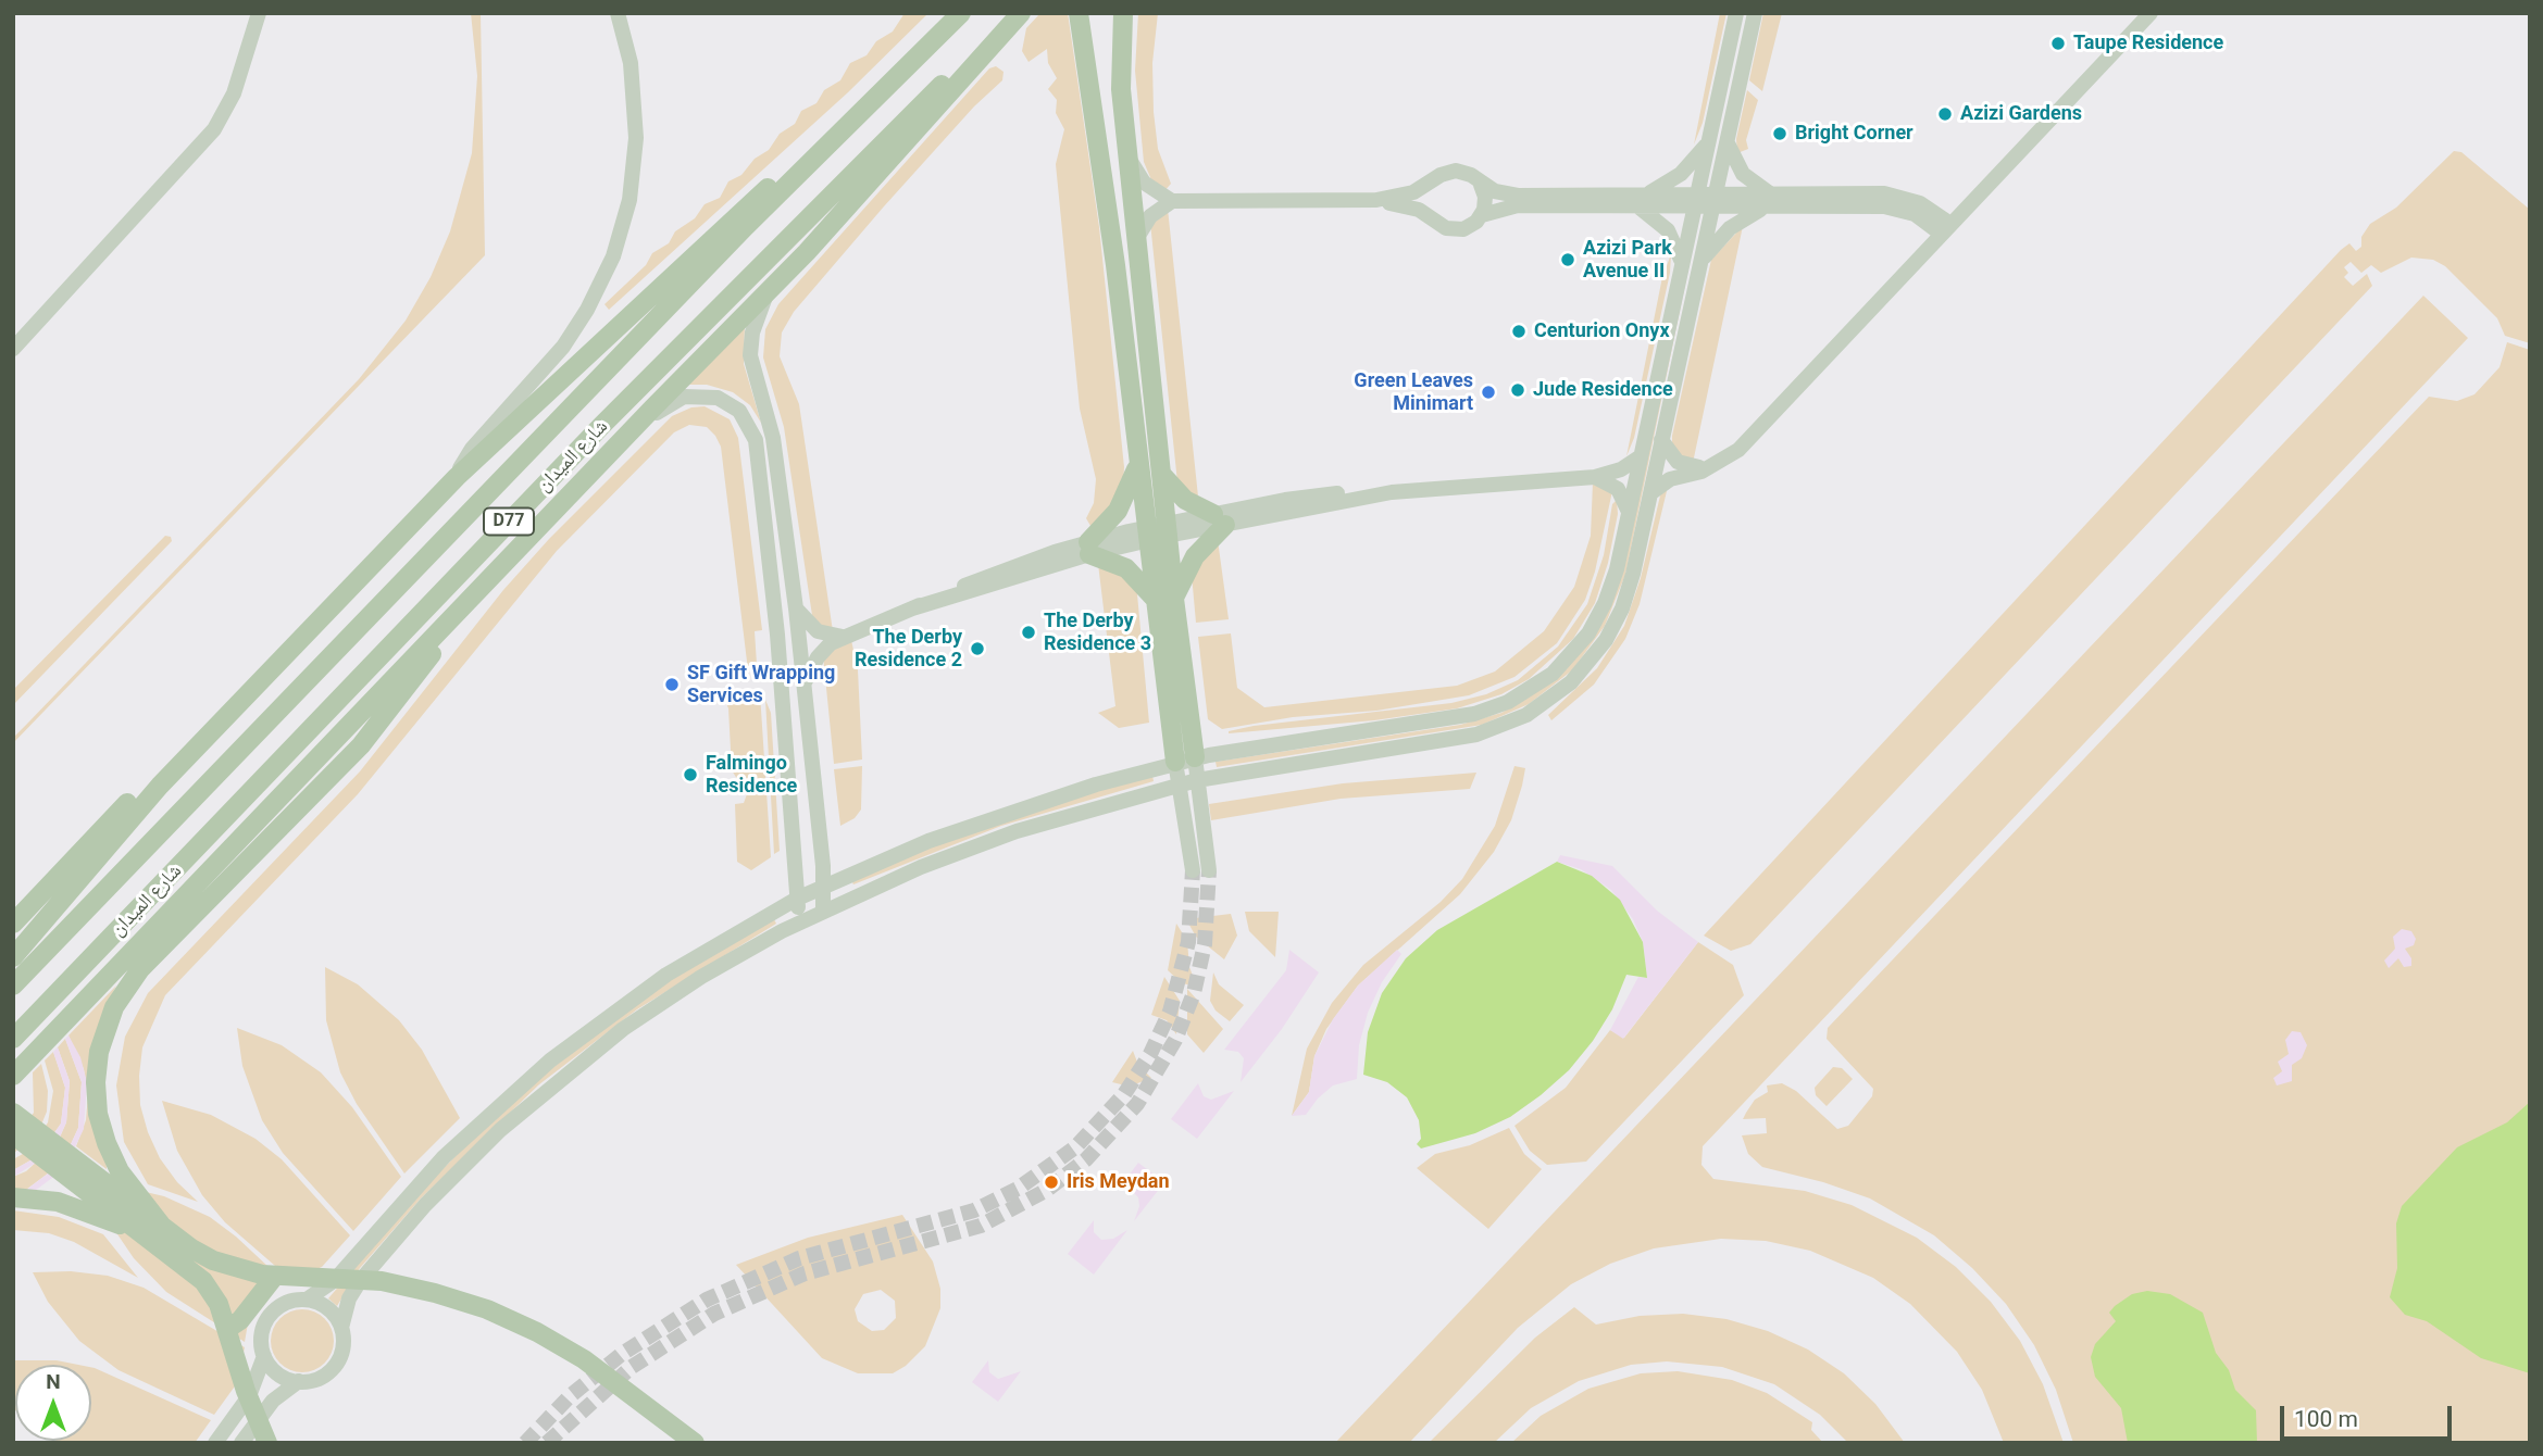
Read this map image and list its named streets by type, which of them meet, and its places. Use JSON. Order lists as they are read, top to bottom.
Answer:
{
  "streets": {
    "main road": ["شارع الميدان", "D77"]
  },
  "places": [
    "Taupe Residence",
    "Azizi Gardens",
    "Bright Corner",
    "Azizi Park Avenue II",
    "Centurion Onyx",
    "Jude Residence",
    "Green Leaves Minimart",
    "The Derby Residence 3",
    "The Derby Residence 2",
    "SF Gift Wrapping Services",
    "Falmingo Residence",
    "Iris Meydan"
  ],
  "scale_bar": "100 m",
  "north": "top"
}
